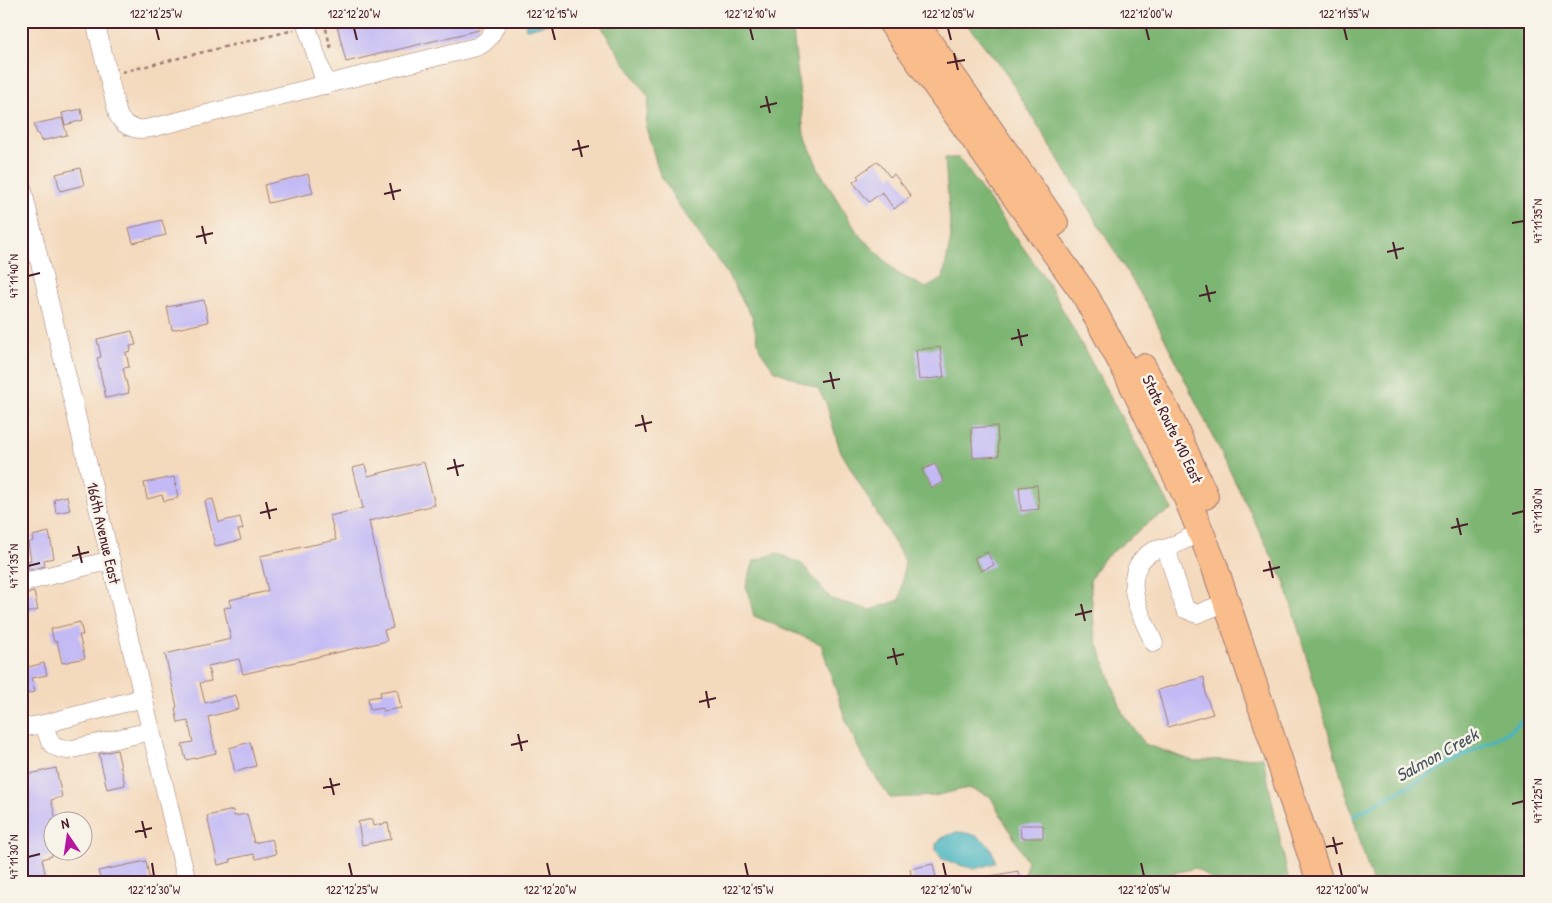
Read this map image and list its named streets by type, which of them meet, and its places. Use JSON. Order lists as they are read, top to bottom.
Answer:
{
  "streets": {
    "highway": ["State Route 410 East"],
    "street": ["166th Avenue East"]
  },
  "water": ["Salmon Creek"],
  "north": "top",
  "coordinates": [
    "122°12'25\"W",
    "122°12'20\"W",
    "122°12'15\"W",
    "122°12'10\"W",
    "122°12'05\"W",
    "122°12'00\"W",
    "122°11'55\"W",
    "47°11'35\"N",
    "47°11'40\"N",
    "47°11'30\"N",
    "47°11'25\"N",
    "122°12'30\"W"
  ]
}
